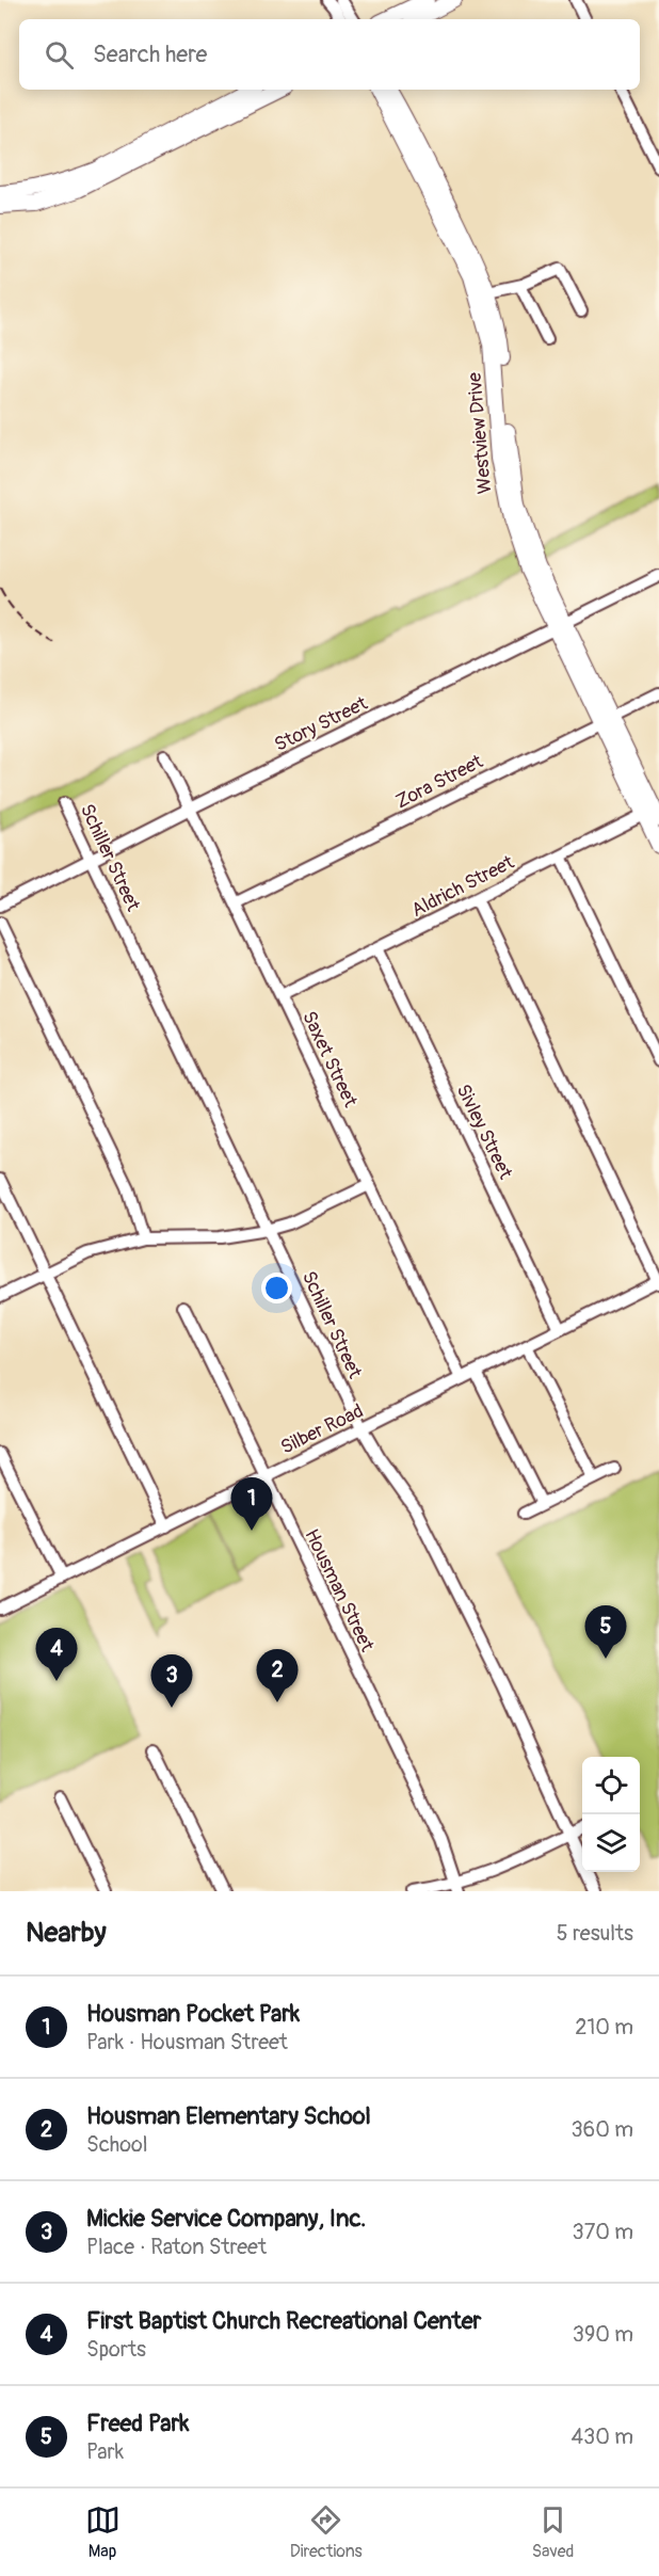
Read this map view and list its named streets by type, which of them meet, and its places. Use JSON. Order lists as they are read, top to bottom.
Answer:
{
  "streets": {
    "main road": ["Westview Drive"],
    "street": [
      "Story Street",
      "Zora Street",
      "Schiller Street",
      "Aldrich Street",
      "Saxet Street",
      "Sivley Street",
      "Silber Road",
      "Housman Street"
    ]
  },
  "crossings": [
    ["Westview Drive", "Story Street"],
    ["Westview Drive", "Zora Street"],
    ["Westview Drive", "Aldrich Street"],
    ["Story Street", "Schiller Street"],
    ["Story Street", "Saxet Street"],
    ["Zora Street", "Saxet Street"],
    ["Schiller Street", "Silber Road"],
    ["Aldrich Street", "Saxet Street"],
    ["Aldrich Street", "Sivley Street"],
    ["Saxet Street", "Silber Road"],
    ["Sivley Street", "Silber Road"],
    ["Silber Road", "Housman Street"]
  ],
  "page": {
    "search": "Search here",
    "pins": [
      "1",
      "5",
      "4",
      "2",
      "3"
    ],
    "heading": ["Nearby", "5 results"],
    "list": [
      {
        "mark": "1",
        "name": "Housman Pocket Park",
        "note": "Park · Housman Street",
        "value": "210 m"
      },
      {
        "mark": "2",
        "name": "Housman Elementary School",
        "note": "School",
        "value": "360 m"
      },
      {
        "mark": "3",
        "name": "Mickie Service Company, Inc.",
        "note": "Place · Raton Street",
        "value": "370 m"
      },
      {
        "mark": "4",
        "name": "First Baptist Church Recreational Center",
        "note": "Sports",
        "value": "390 m"
      },
      {
        "mark": "5",
        "name": "Freed Park",
        "note": "Park",
        "value": "430 m"
      }
    ],
    "nav": ["Map", "Directions", "Saved"]
  }
}
